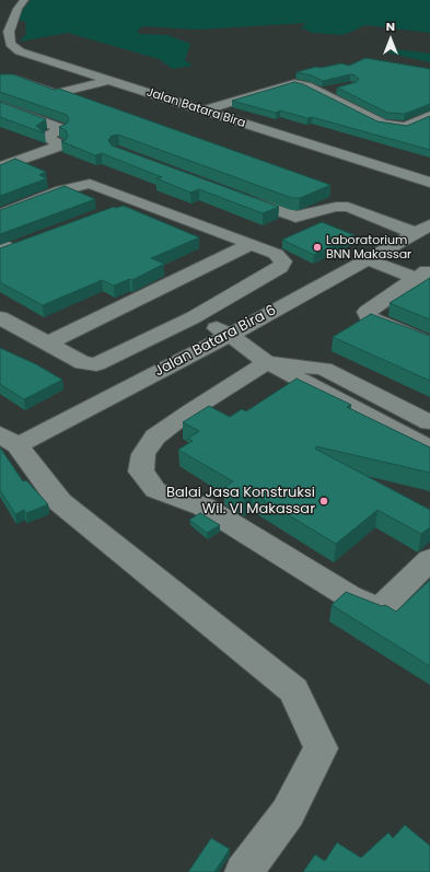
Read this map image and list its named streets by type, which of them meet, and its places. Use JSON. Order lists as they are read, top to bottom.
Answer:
{
  "streets": {
    "street": ["Jalan Batara Bira", "Jalan Batara Bira 6"]
  },
  "places": ["Laboratorium BNN Makassar", "Balai Jasa Konstruksi Wil. VI Makassar"],
  "north": "top"
}
